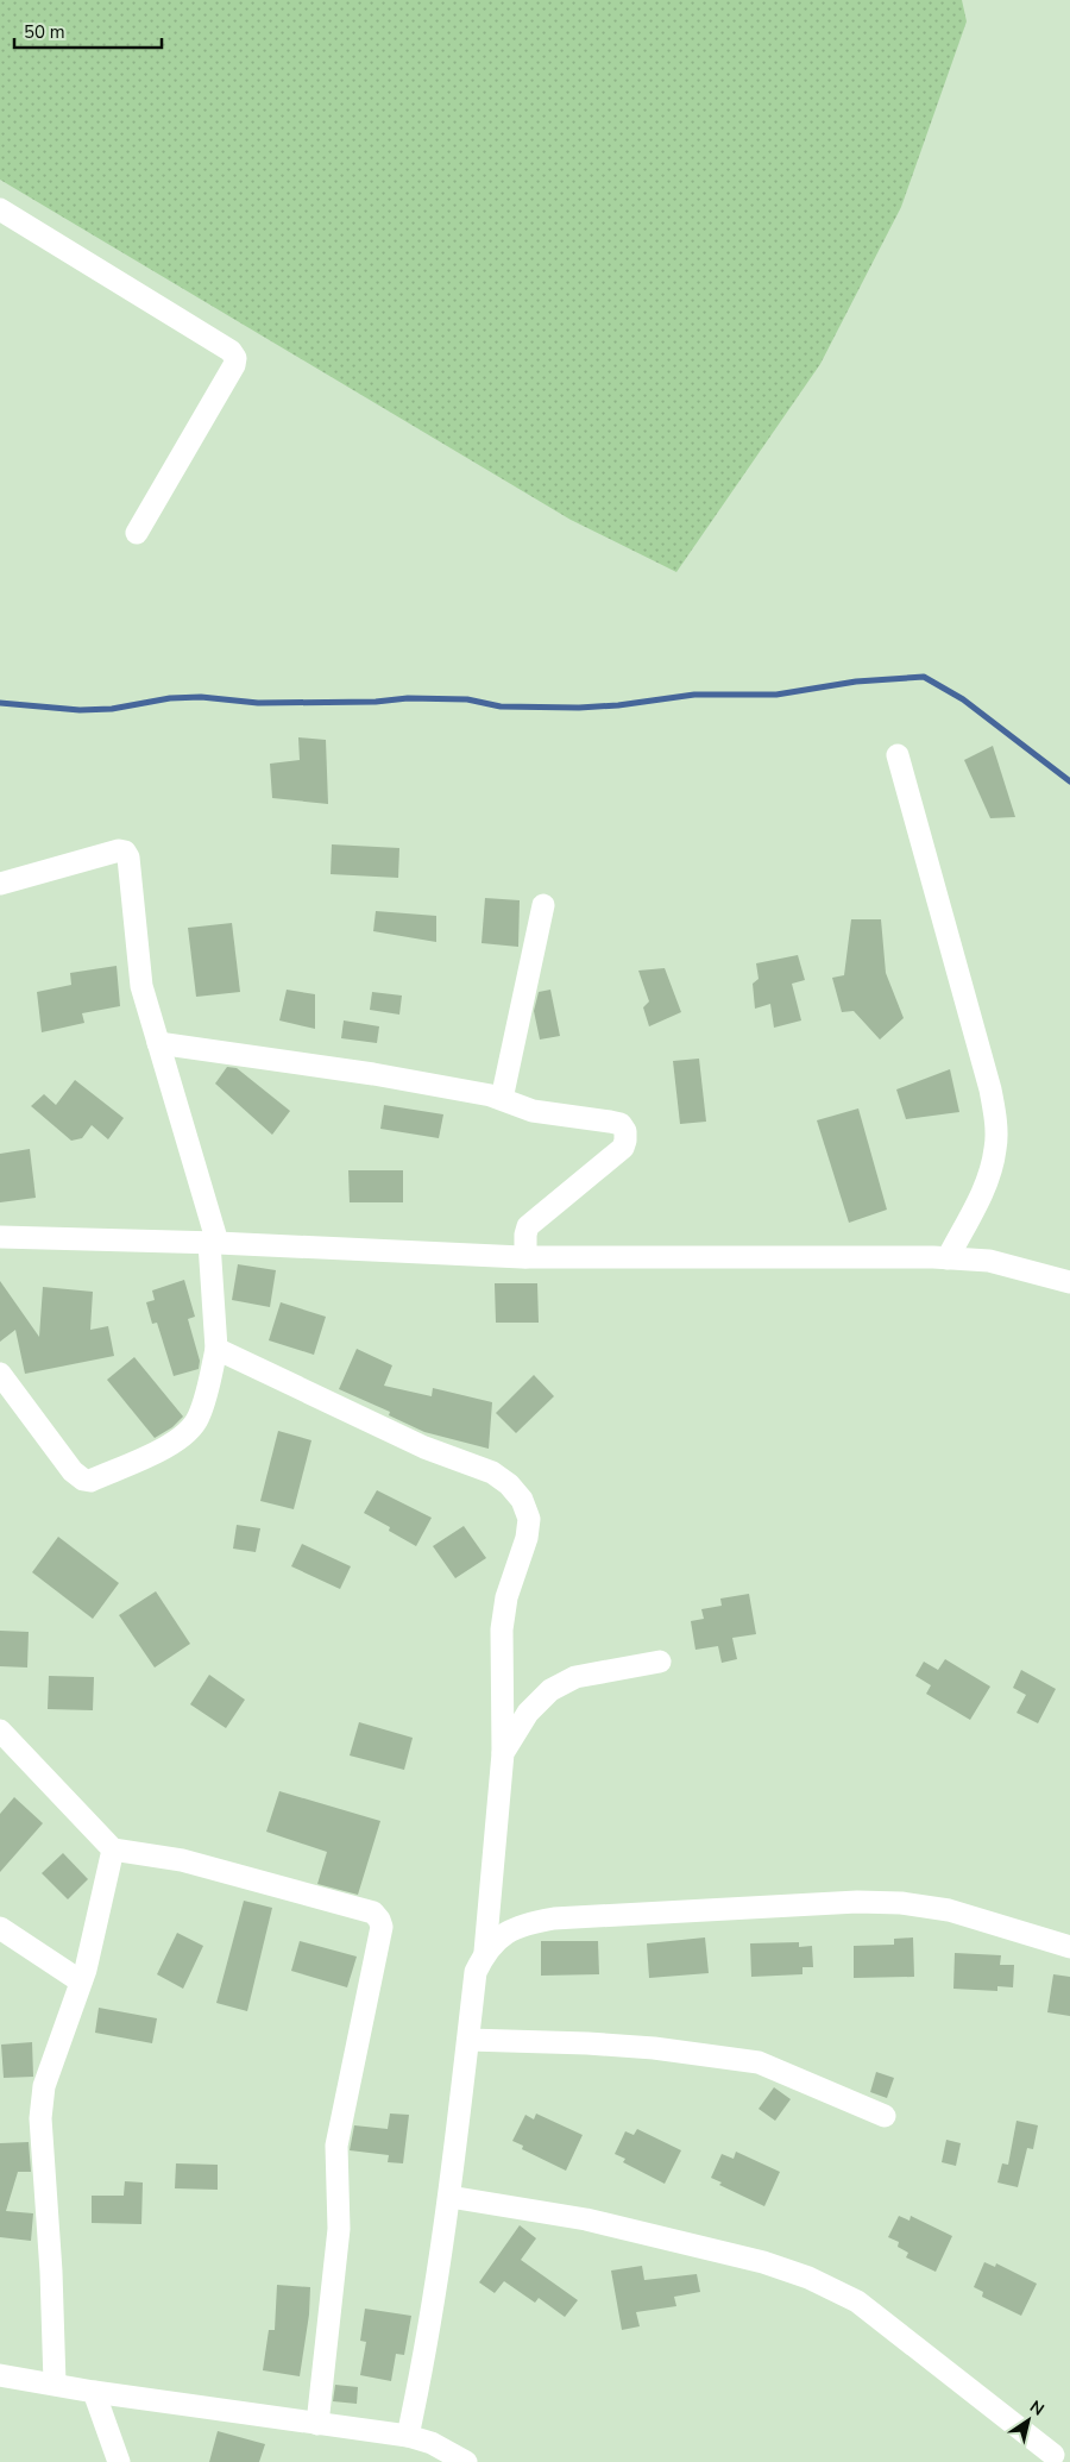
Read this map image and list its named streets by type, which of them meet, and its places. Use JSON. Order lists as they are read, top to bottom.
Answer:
{
  "scale_bar": "50 m",
  "north": "top right"
}
